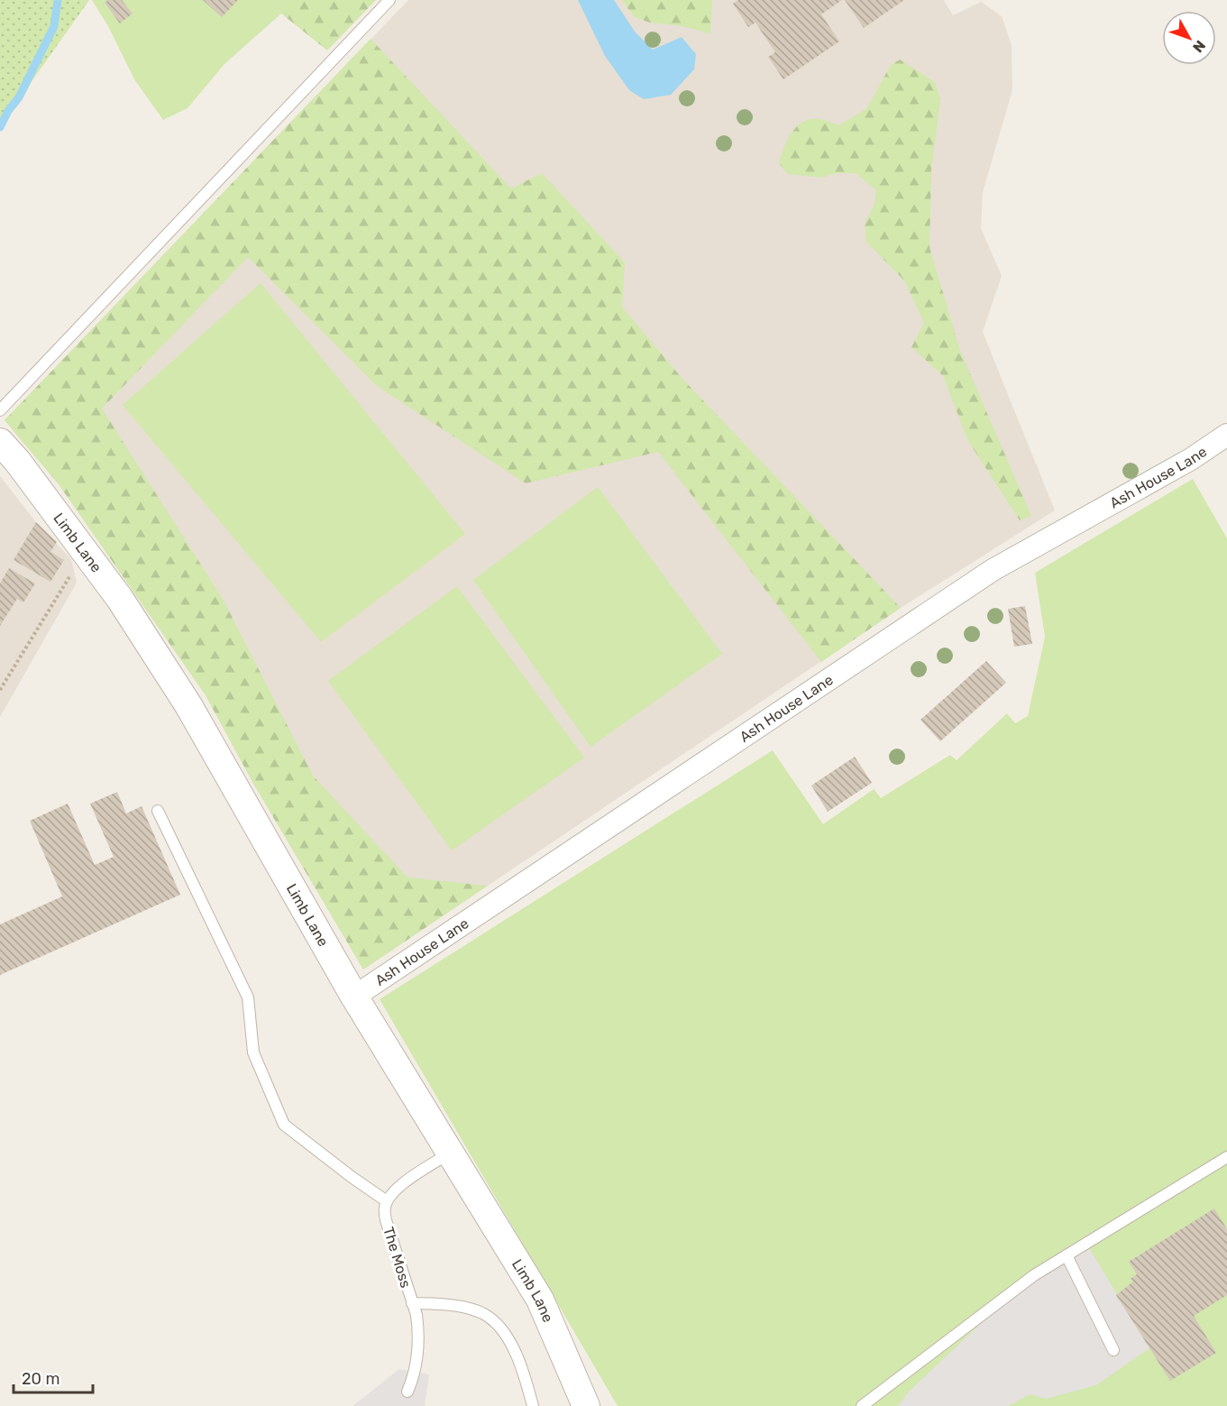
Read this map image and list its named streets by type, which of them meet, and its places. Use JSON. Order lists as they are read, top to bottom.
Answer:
{
  "streets": {
    "street": ["Ash House Lane", "Limb Lane"],
    "lane": ["The Moss"]
  },
  "crossings": [
    ["Ash House Lane", "Limb Lane"]
  ],
  "scale_bar": "20 m",
  "north": "bottom right"
}
